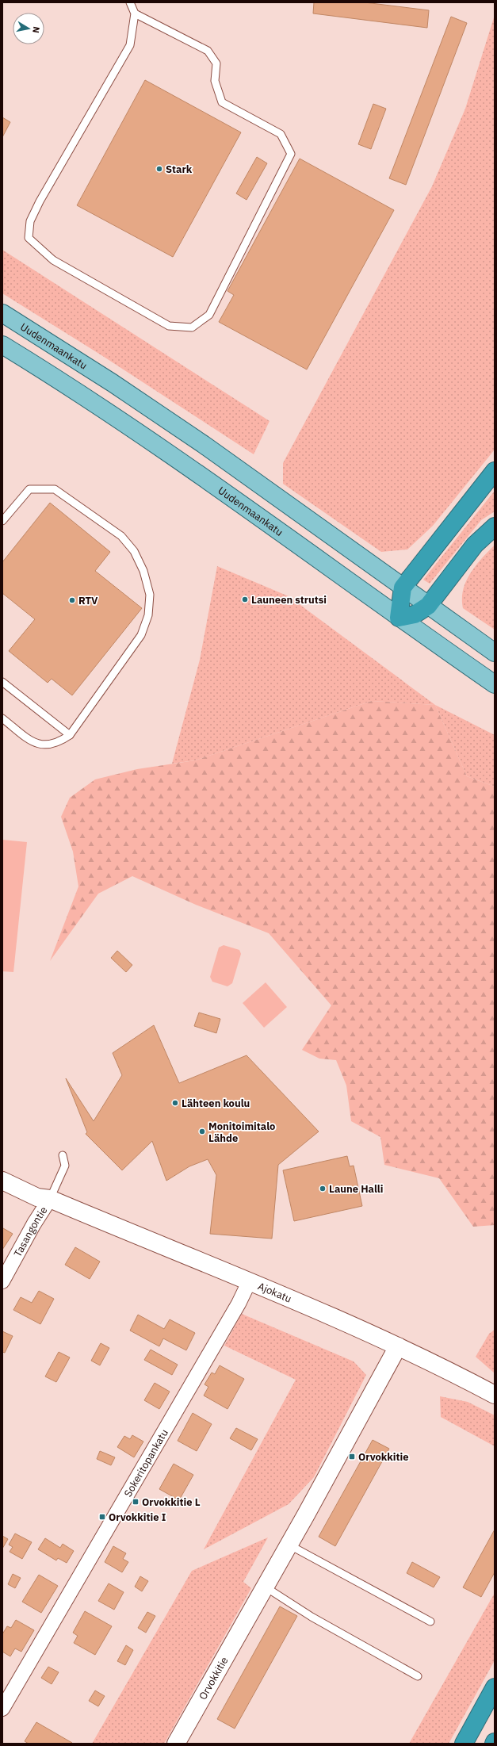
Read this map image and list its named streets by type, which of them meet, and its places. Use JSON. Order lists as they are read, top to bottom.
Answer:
{
  "streets": {
    "main road": ["Uudenmaankatu"],
    "street": [
      "Tasangontie",
      "Ajokatu",
      "Sokeritopankatu",
      "Orvokkitie"
    ]
  },
  "crossings": [
    ["Tasangontie", "Ajokatu"],
    ["Ajokatu", "Sokeritopankatu"],
    ["Ajokatu", "Orvokkitie"]
  ],
  "places": {
    "other": [
      "Stark",
      "Launeen strutsi",
      "RTV",
      "Lähteen koulu",
      "Monitoimitalo Lähde",
      "Laune Halli"
    ],
    "transit": ["Orvokkitie", "Orvokkitie L", "Orvokkitie I"]
  },
  "north": "right"
}
